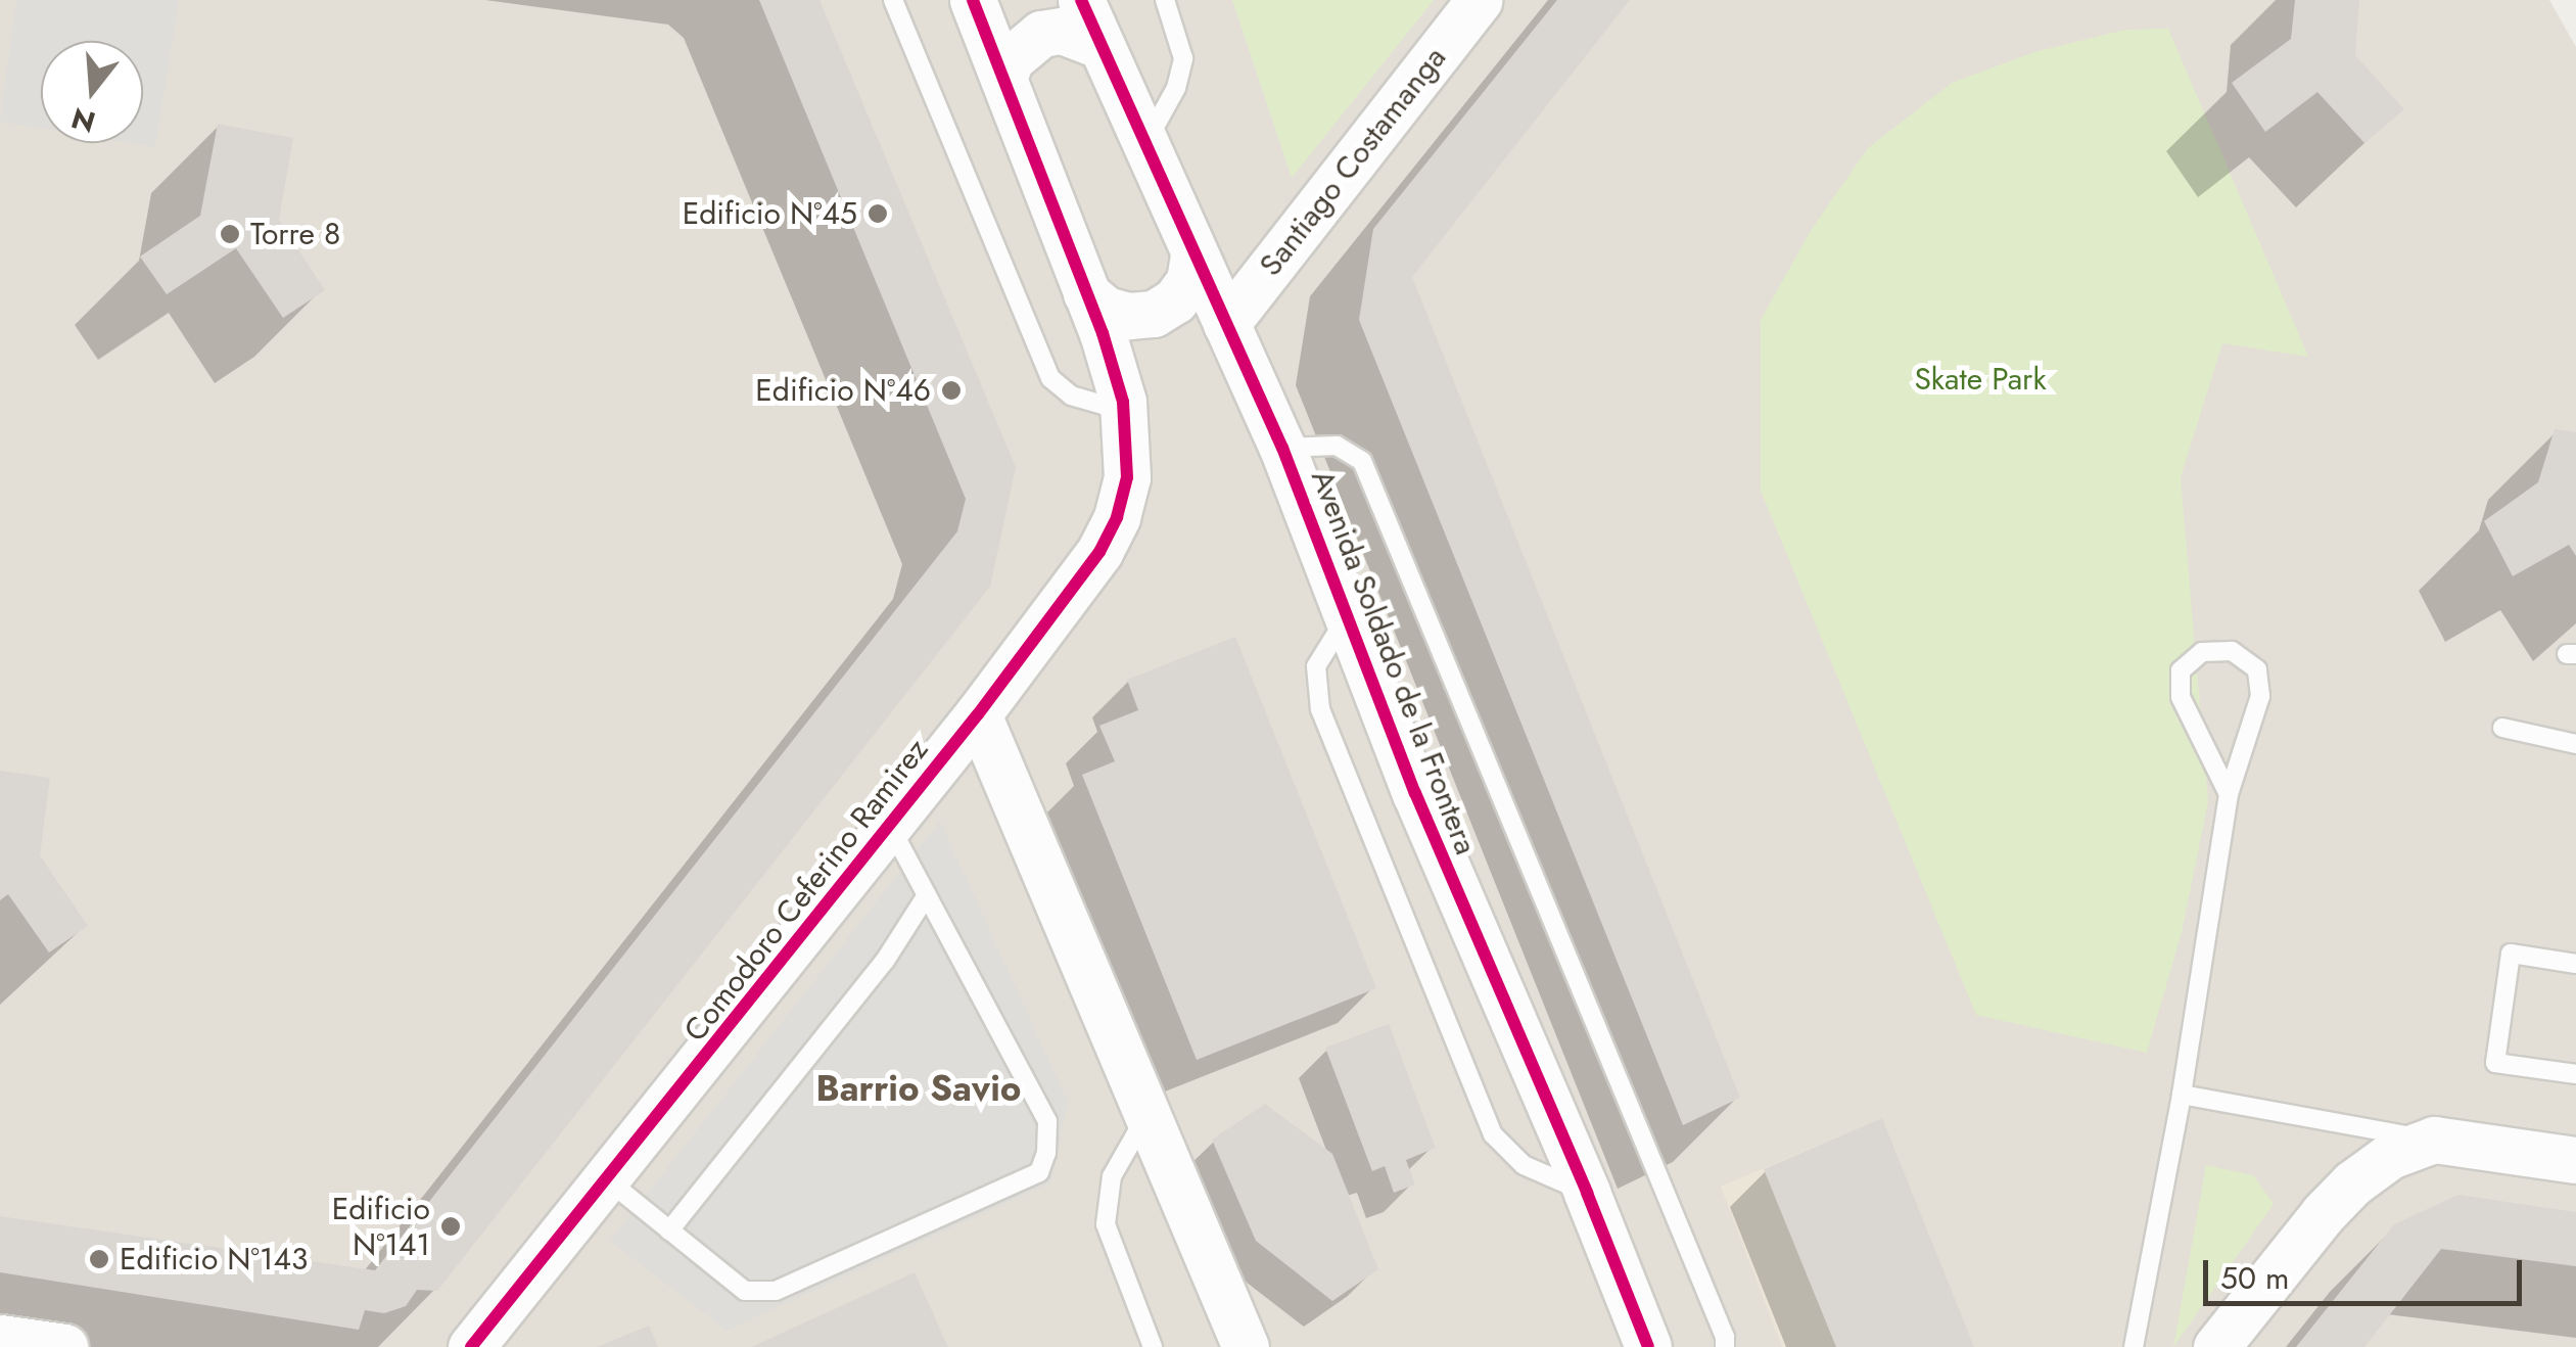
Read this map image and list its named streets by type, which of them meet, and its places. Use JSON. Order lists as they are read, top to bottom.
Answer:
{
  "streets": {
    "street": ["Santiago Costamanga", "Avenida Soldado de la Frontera", "Comodoro Ceferino Ramirez"]
  },
  "crossings": [
    ["Santiago Costamanga", "Avenida Soldado de la Frontera"]
  ],
  "districts": ["Barrio Savio"],
  "parks": ["Skate Park"],
  "places": [
    "Edificio N°45",
    "Torre 8",
    "Edificio N°46",
    "Edificio N°141",
    "Edificio N°143"
  ],
  "scale_bar": "50 m",
  "north": "bottom"
}
